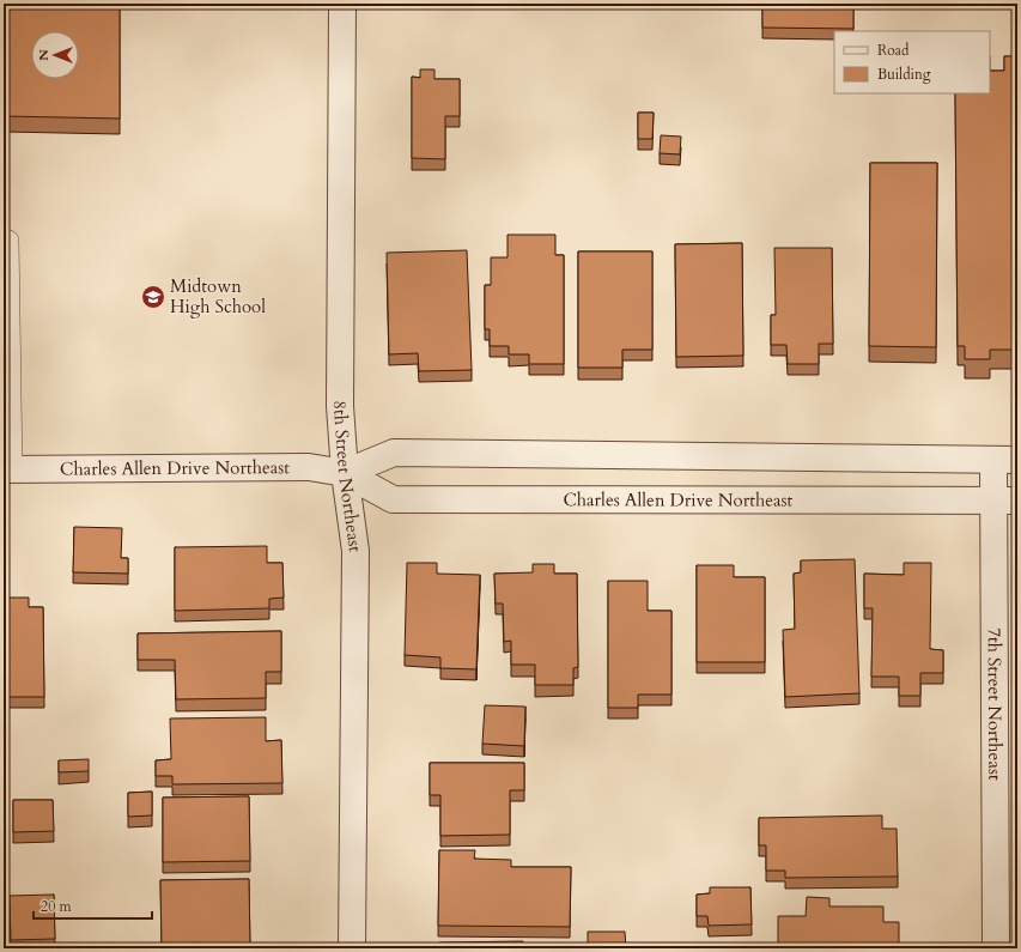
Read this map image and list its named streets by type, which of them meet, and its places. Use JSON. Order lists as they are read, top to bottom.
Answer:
{
  "streets": {
    "street": ["Charles Allen Drive Northeast", "8th Street Northeast", "7th Street Northeast"]
  },
  "crossings": [
    ["Charles Allen Drive Northeast", "8th Street Northeast"],
    ["Charles Allen Drive Northeast", "7th Street Northeast"]
  ],
  "places": {
    "school or university": ["Midtown High School"]
  },
  "legend": ["Road", "Building"],
  "scale_bar": "20 m",
  "north": "left"
}
